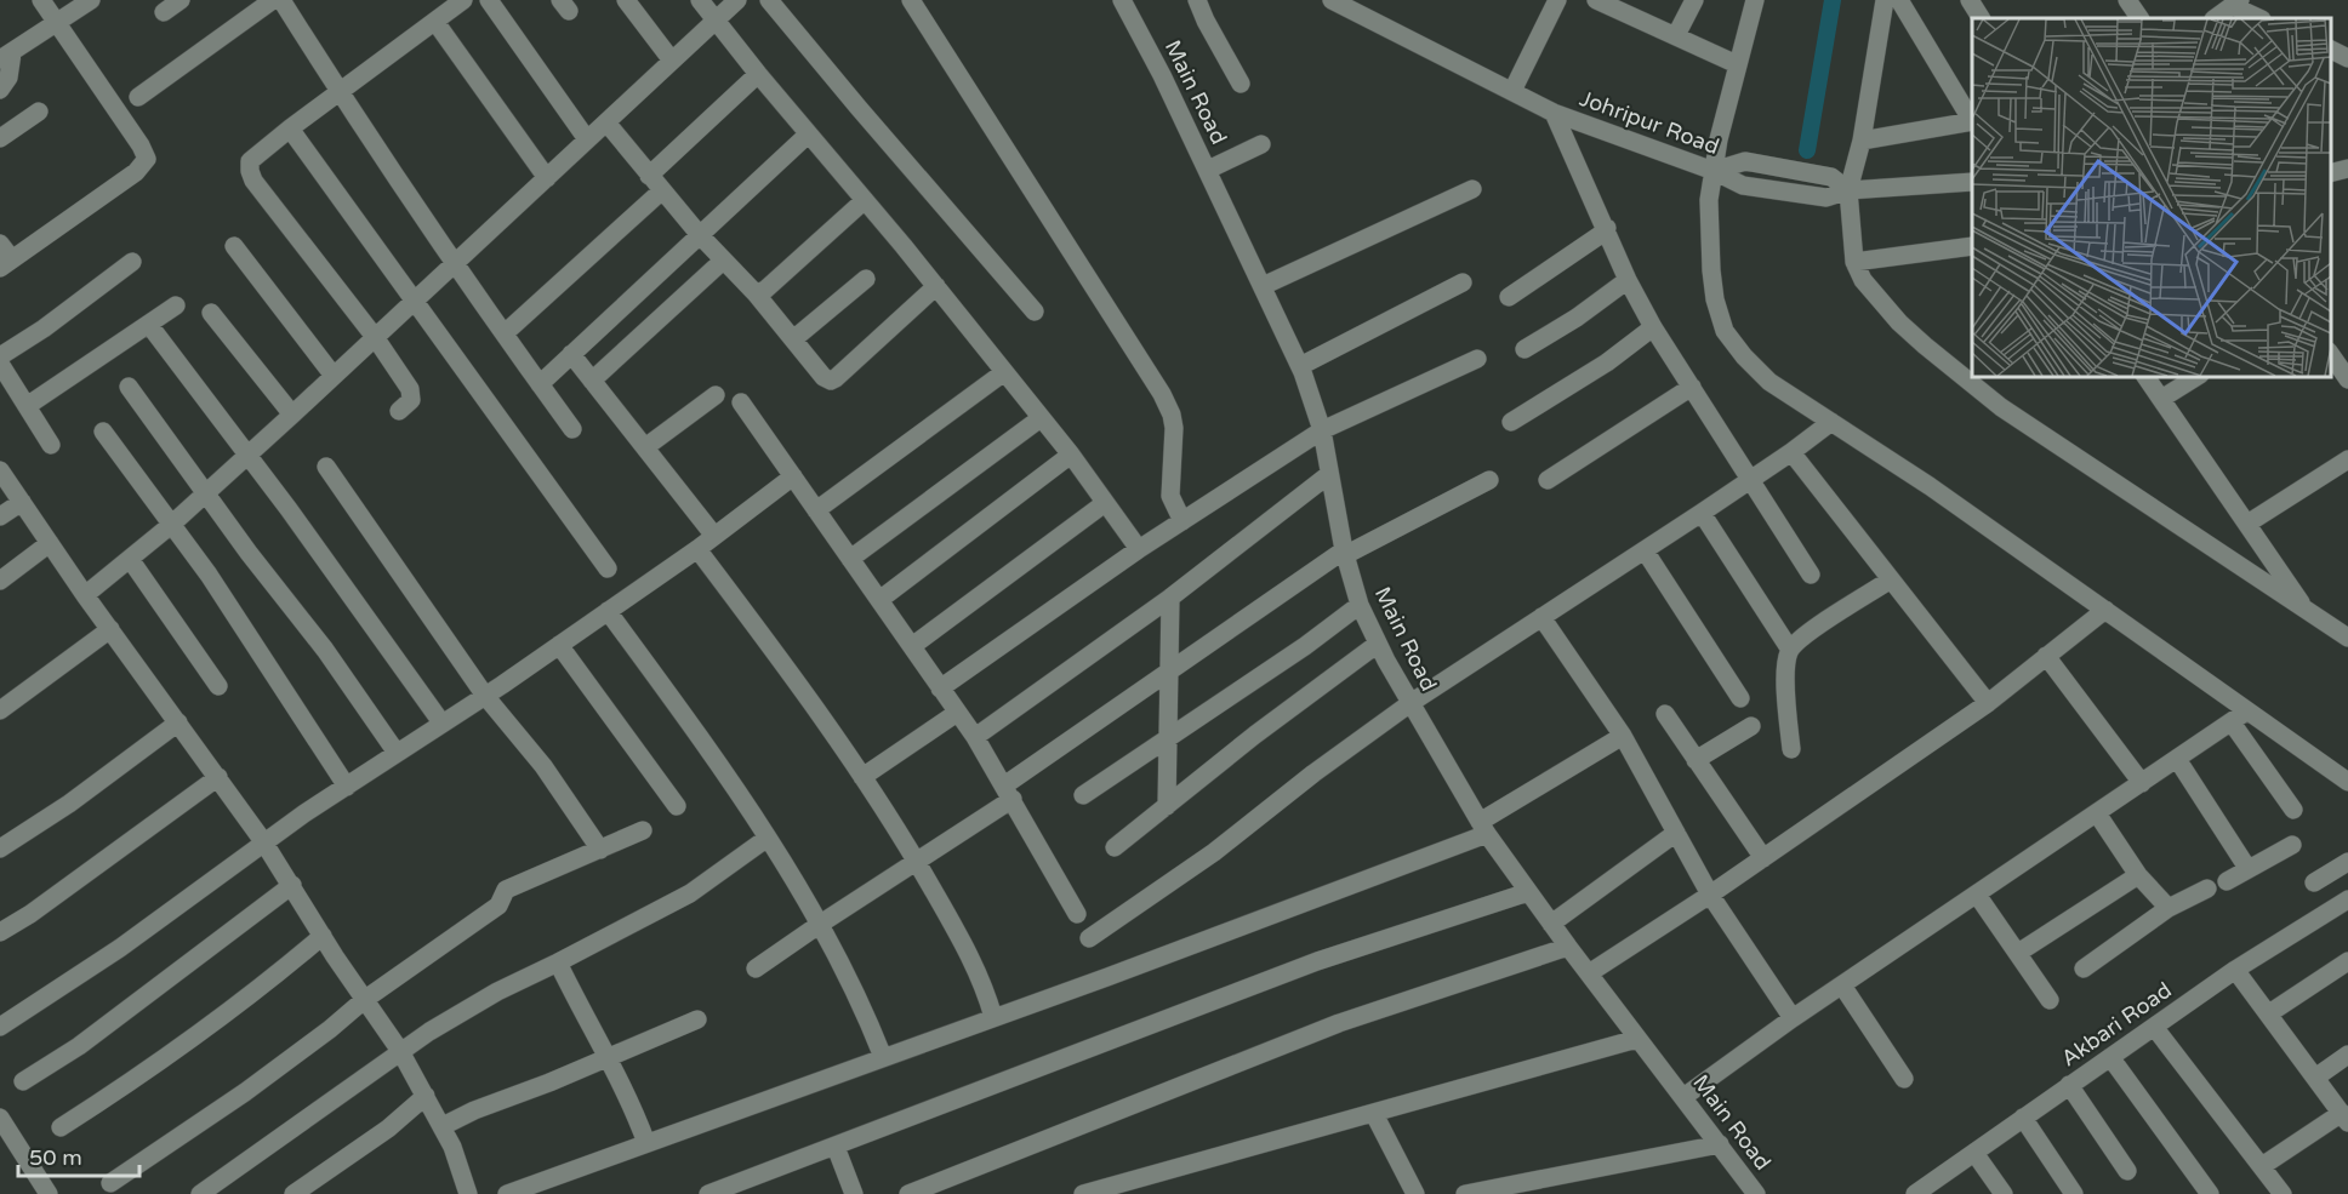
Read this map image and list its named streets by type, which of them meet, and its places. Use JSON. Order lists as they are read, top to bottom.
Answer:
{
  "streets": {
    "street": ["Main Road", "Johripur Road", "Akbari Road"]
  },
  "scale_bar": "50 m"
}
